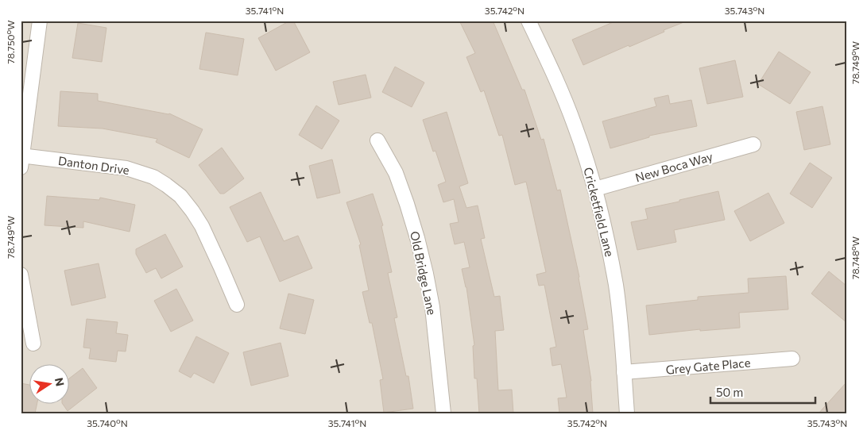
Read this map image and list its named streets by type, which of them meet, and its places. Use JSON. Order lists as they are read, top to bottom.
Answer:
{
  "streets": {
    "street": [
      "Danton Drive",
      "New Boca Way",
      "Cricketfield Lane",
      "Old Bridge Lane",
      "Grey Gate Place"
    ]
  },
  "crossings": [
    ["New Boca Way", "Cricketfield Lane"],
    ["Cricketfield Lane", "Grey Gate Place"]
  ],
  "scale_bar": "50 m",
  "north": "right",
  "coordinates": [
    "35.741°N",
    "35.742°N",
    "35.743°N",
    "78.750°W",
    "78.749°W",
    "78.748°W",
    "35.740°N"
  ]
}
